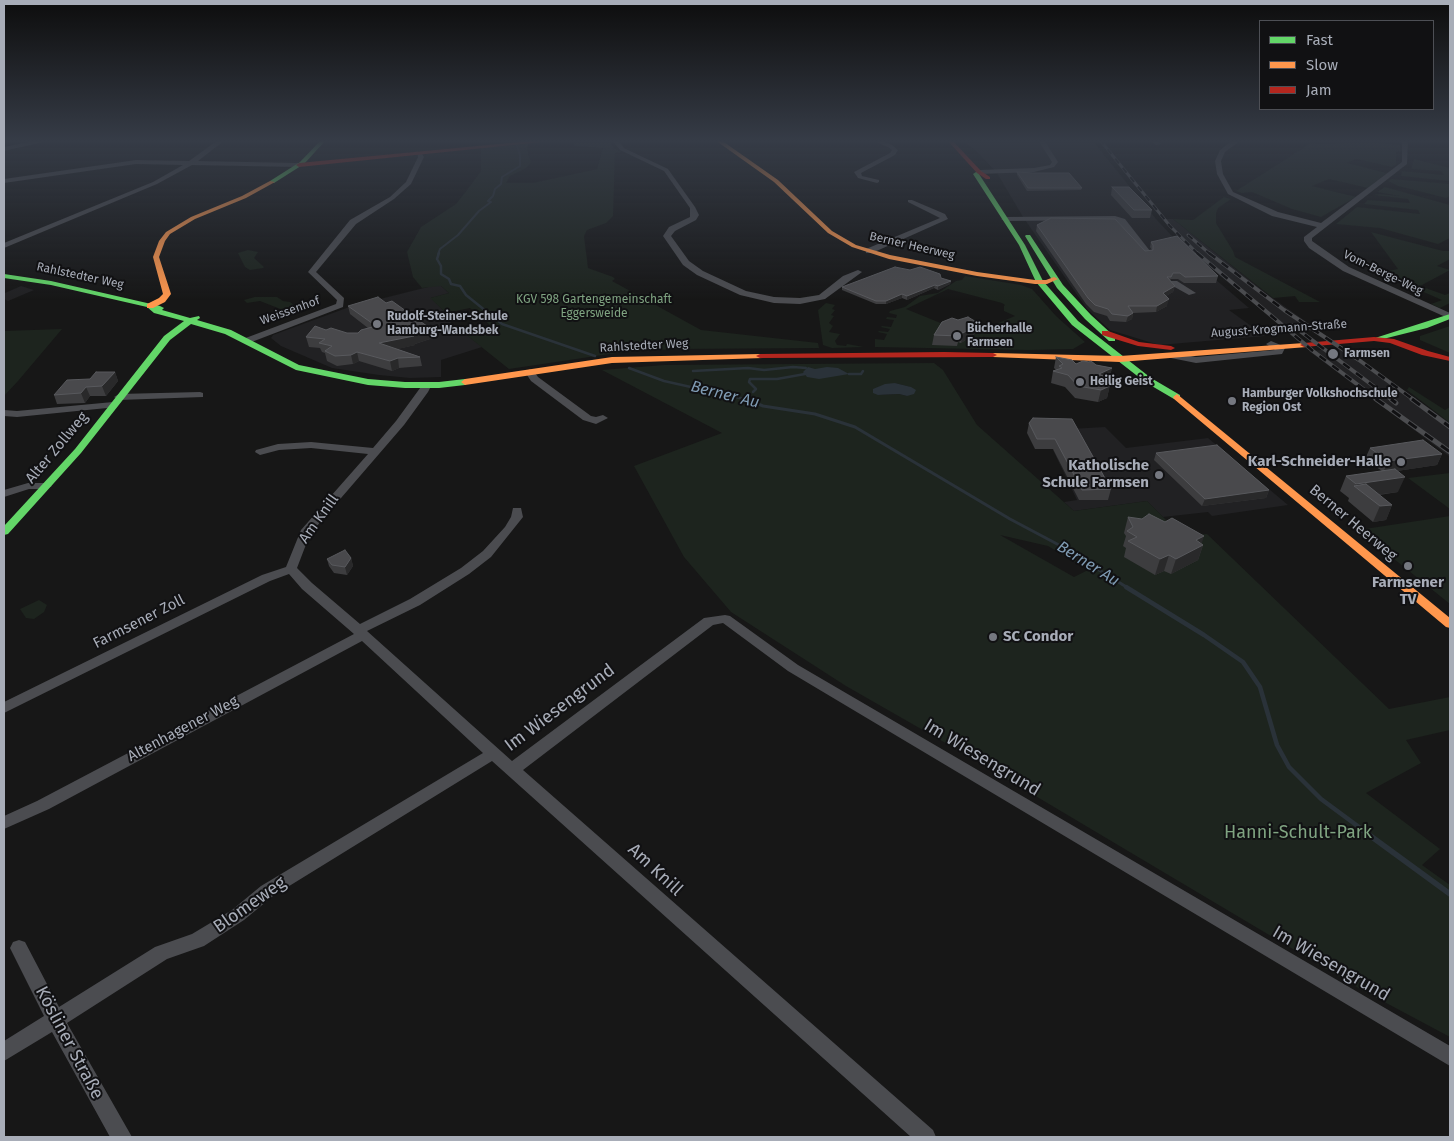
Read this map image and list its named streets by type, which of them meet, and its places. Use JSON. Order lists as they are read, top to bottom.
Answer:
{
  "streets": {
    "main road": [
      "Berner Heerweg",
      "Rahlstedter Weg",
      "August-Krogmann-Straße",
      "Alter Zollweg"
    ],
    "street": [
      "Vom-Berge-Weg",
      "Weissenhof",
      "Am Knill",
      "Farmsener Zoll",
      "Im Wiesengrund",
      "Altenhagener Weg",
      "Blomeweg",
      "Kösliner Straße"
    ]
  },
  "crossings": [
    ["Berner Heerweg", "Rahlstedter Weg"],
    ["Berner Heerweg", "August-Krogmann-Straße"],
    ["Rahlstedter Weg", "Weissenhof"],
    ["Rahlstedter Weg", "August-Krogmann-Straße"],
    ["Rahlstedter Weg", "Alter Zollweg"],
    ["Rahlstedter Weg", "Am Knill"],
    ["Am Knill", "Farmsener Zoll"],
    ["Am Knill", "Im Wiesengrund"],
    ["Am Knill", "Altenhagener Weg"],
    ["Am Knill", "Blomeweg"],
    ["Blomeweg", "Kösliner Straße"]
  ],
  "water": ["Berner Au"],
  "parks": ["KGV 598 Gartengemeinschaft Eggersweide", "Hanni-Schult-Park"],
  "places": [
    "Rudolf-Steiner-Schule Hamburg-Wandsbek",
    "Bücherhalle Farmsen",
    "Farmsen",
    "Heilig Geist",
    "Hamburger Volkshochschule Region Ost",
    "Karl-Schneider-Halle",
    "Katholische Schule Farmsen",
    "Farmsener TV",
    "SC Condor"
  ],
  "legend": ["Fast", "Slow", "Jam"]
}
